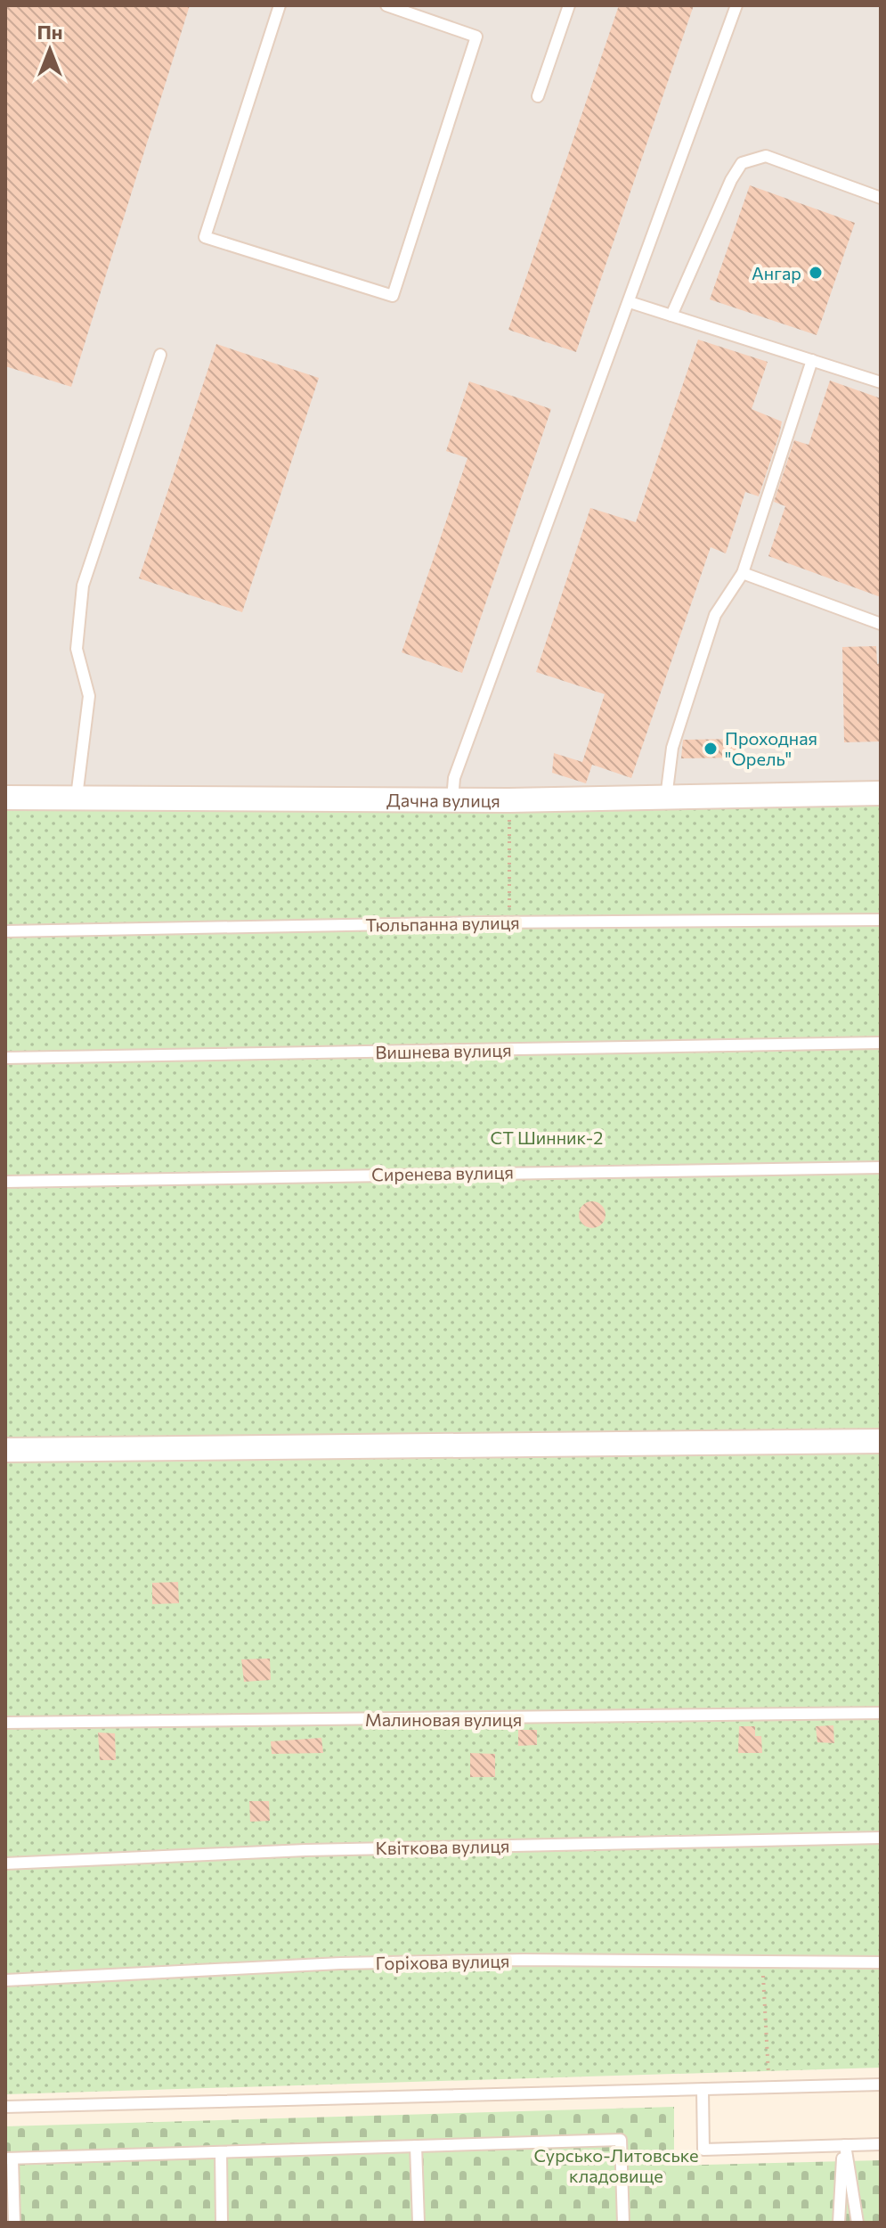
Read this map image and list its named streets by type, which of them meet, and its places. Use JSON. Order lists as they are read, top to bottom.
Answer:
{
  "streets": {
    "street": ["Дачна вулиця"],
    "lane": [
      "Тюльпанна вулиця",
      "Вишнева вулиця",
      "Сиренева вулиця",
      "Малиновая вулиця",
      "Квіткова вулиця",
      "Горіхова вулиця"
    ]
  },
  "parks": ["СТ Шинник-2", "Сурсько-Литовське кладовище"],
  "places": ["Ангар", "Проходная \"Орель\""],
  "north": "top"
}
